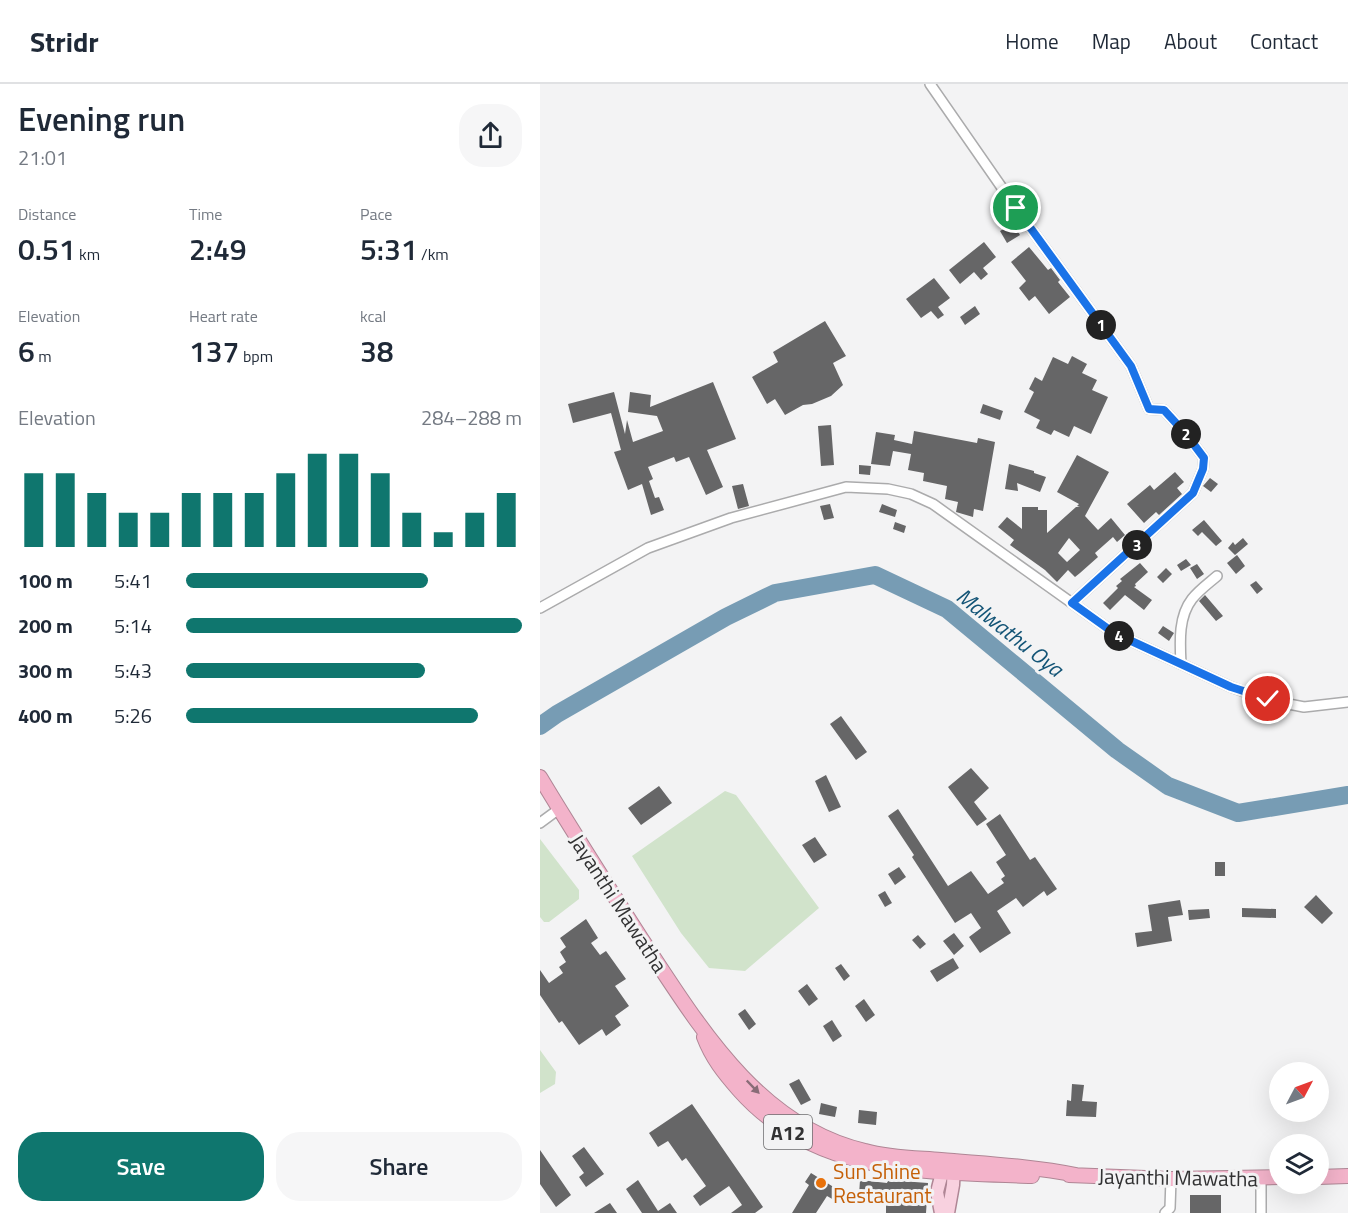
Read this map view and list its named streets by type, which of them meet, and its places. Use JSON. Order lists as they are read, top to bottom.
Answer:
{
  "streets": {
    "highway": ["Jayanthi Mawatha", "A12"]
  },
  "water": ["Malwathu Oya"],
  "places": ["Sun Shine Restaurant"],
  "north": "top right",
  "page": {
    "header": "Stridr",
    "nav": [
      "Home",
      "Map",
      "About",
      "Contact"
    ],
    "heading": ["Evening run", "21:01"],
    "stats": [
      ["Distance", "0.51 km"],
      ["Time", "2:49"],
      ["Pace", "5:31 /km"],
      ["Elevation", "6 m"],
      ["Heart rate", "137 bpm"],
      ["kcal", "38"]
    ],
    "pins": [
      "1",
      "2",
      "3",
      "4"
    ],
    "chart": ["Elevation", "284–288 m"],
    "list": [
      {
        "name": "100 m",
        "note": "5:41"
      },
      {
        "name": "200 m",
        "note": "5:14"
      },
      {
        "name": "300 m",
        "note": "5:43"
      },
      {
        "name": "400 m",
        "note": "5:26"
      }
    ],
    "buttons": ["Save", "Share"]
  }
}
